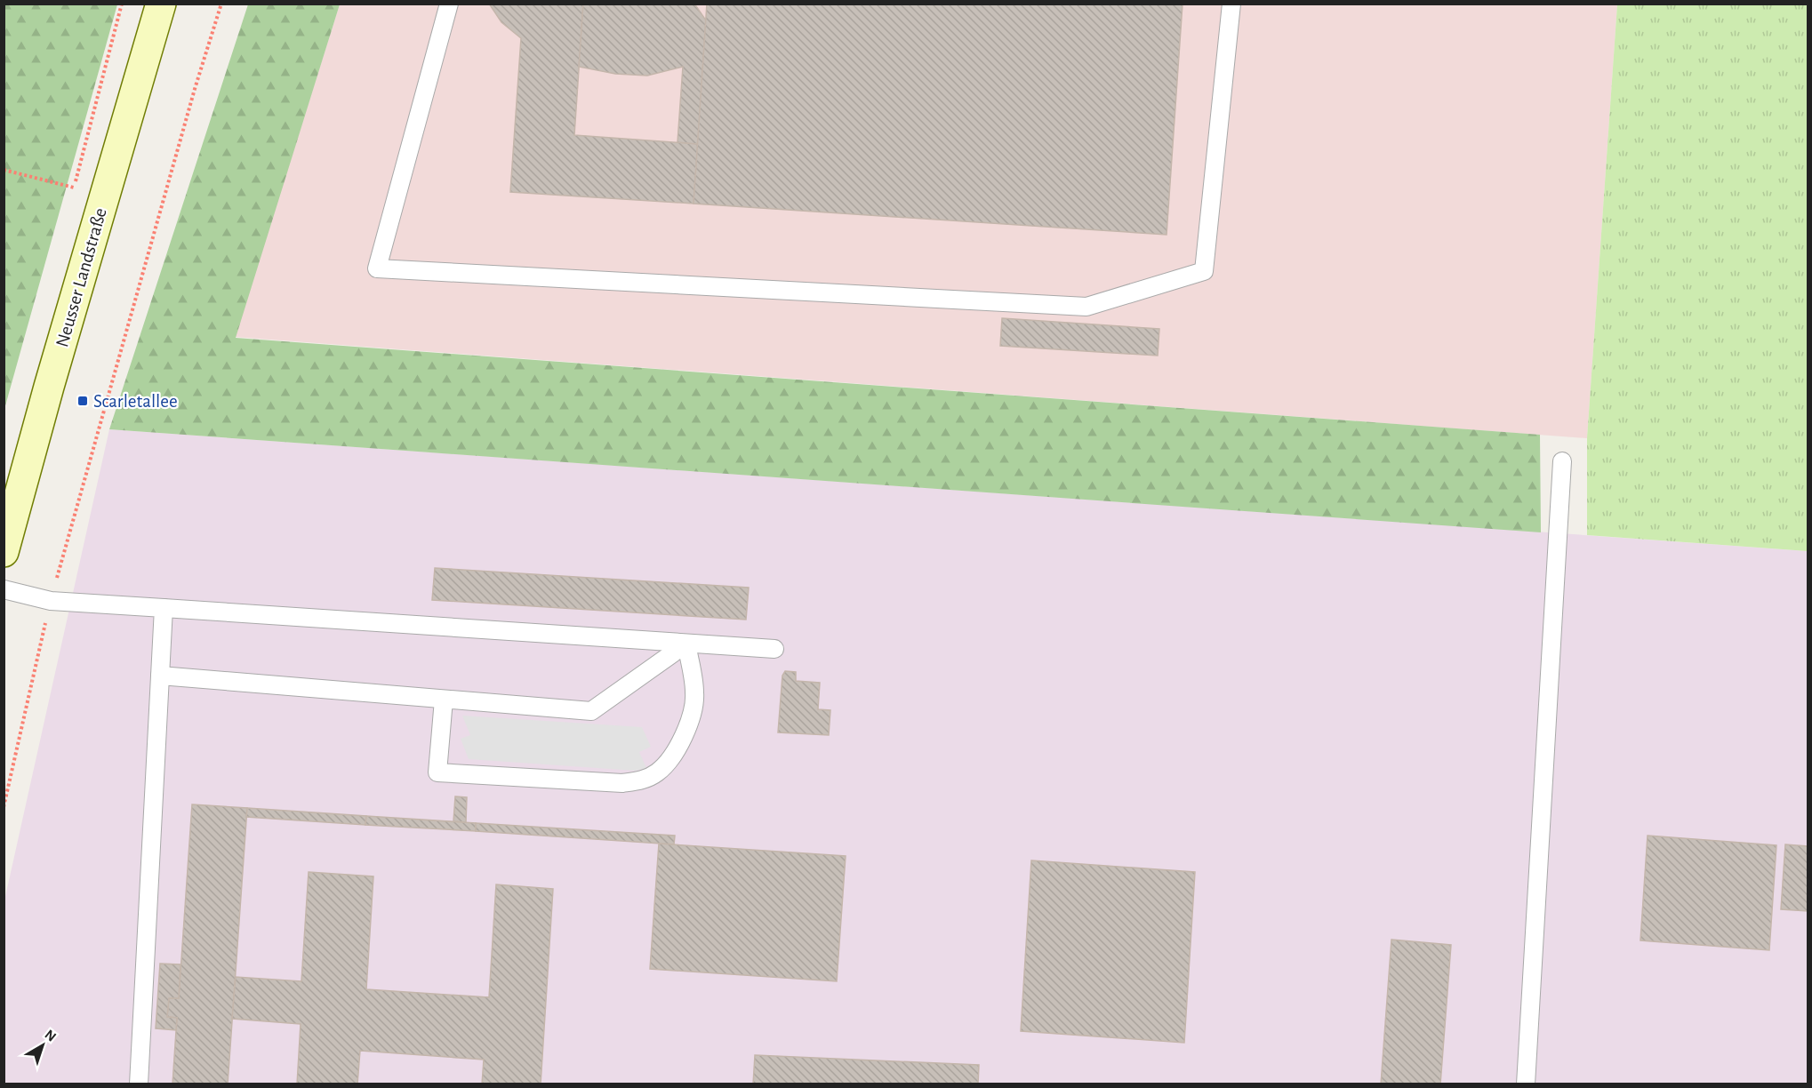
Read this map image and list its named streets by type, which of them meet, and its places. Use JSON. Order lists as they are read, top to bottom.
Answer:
{
  "streets": {
    "main road": ["Neusser Landstraße"]
  },
  "places": {
    "transit": ["Scarletallee"]
  },
  "north": "top right"
}
